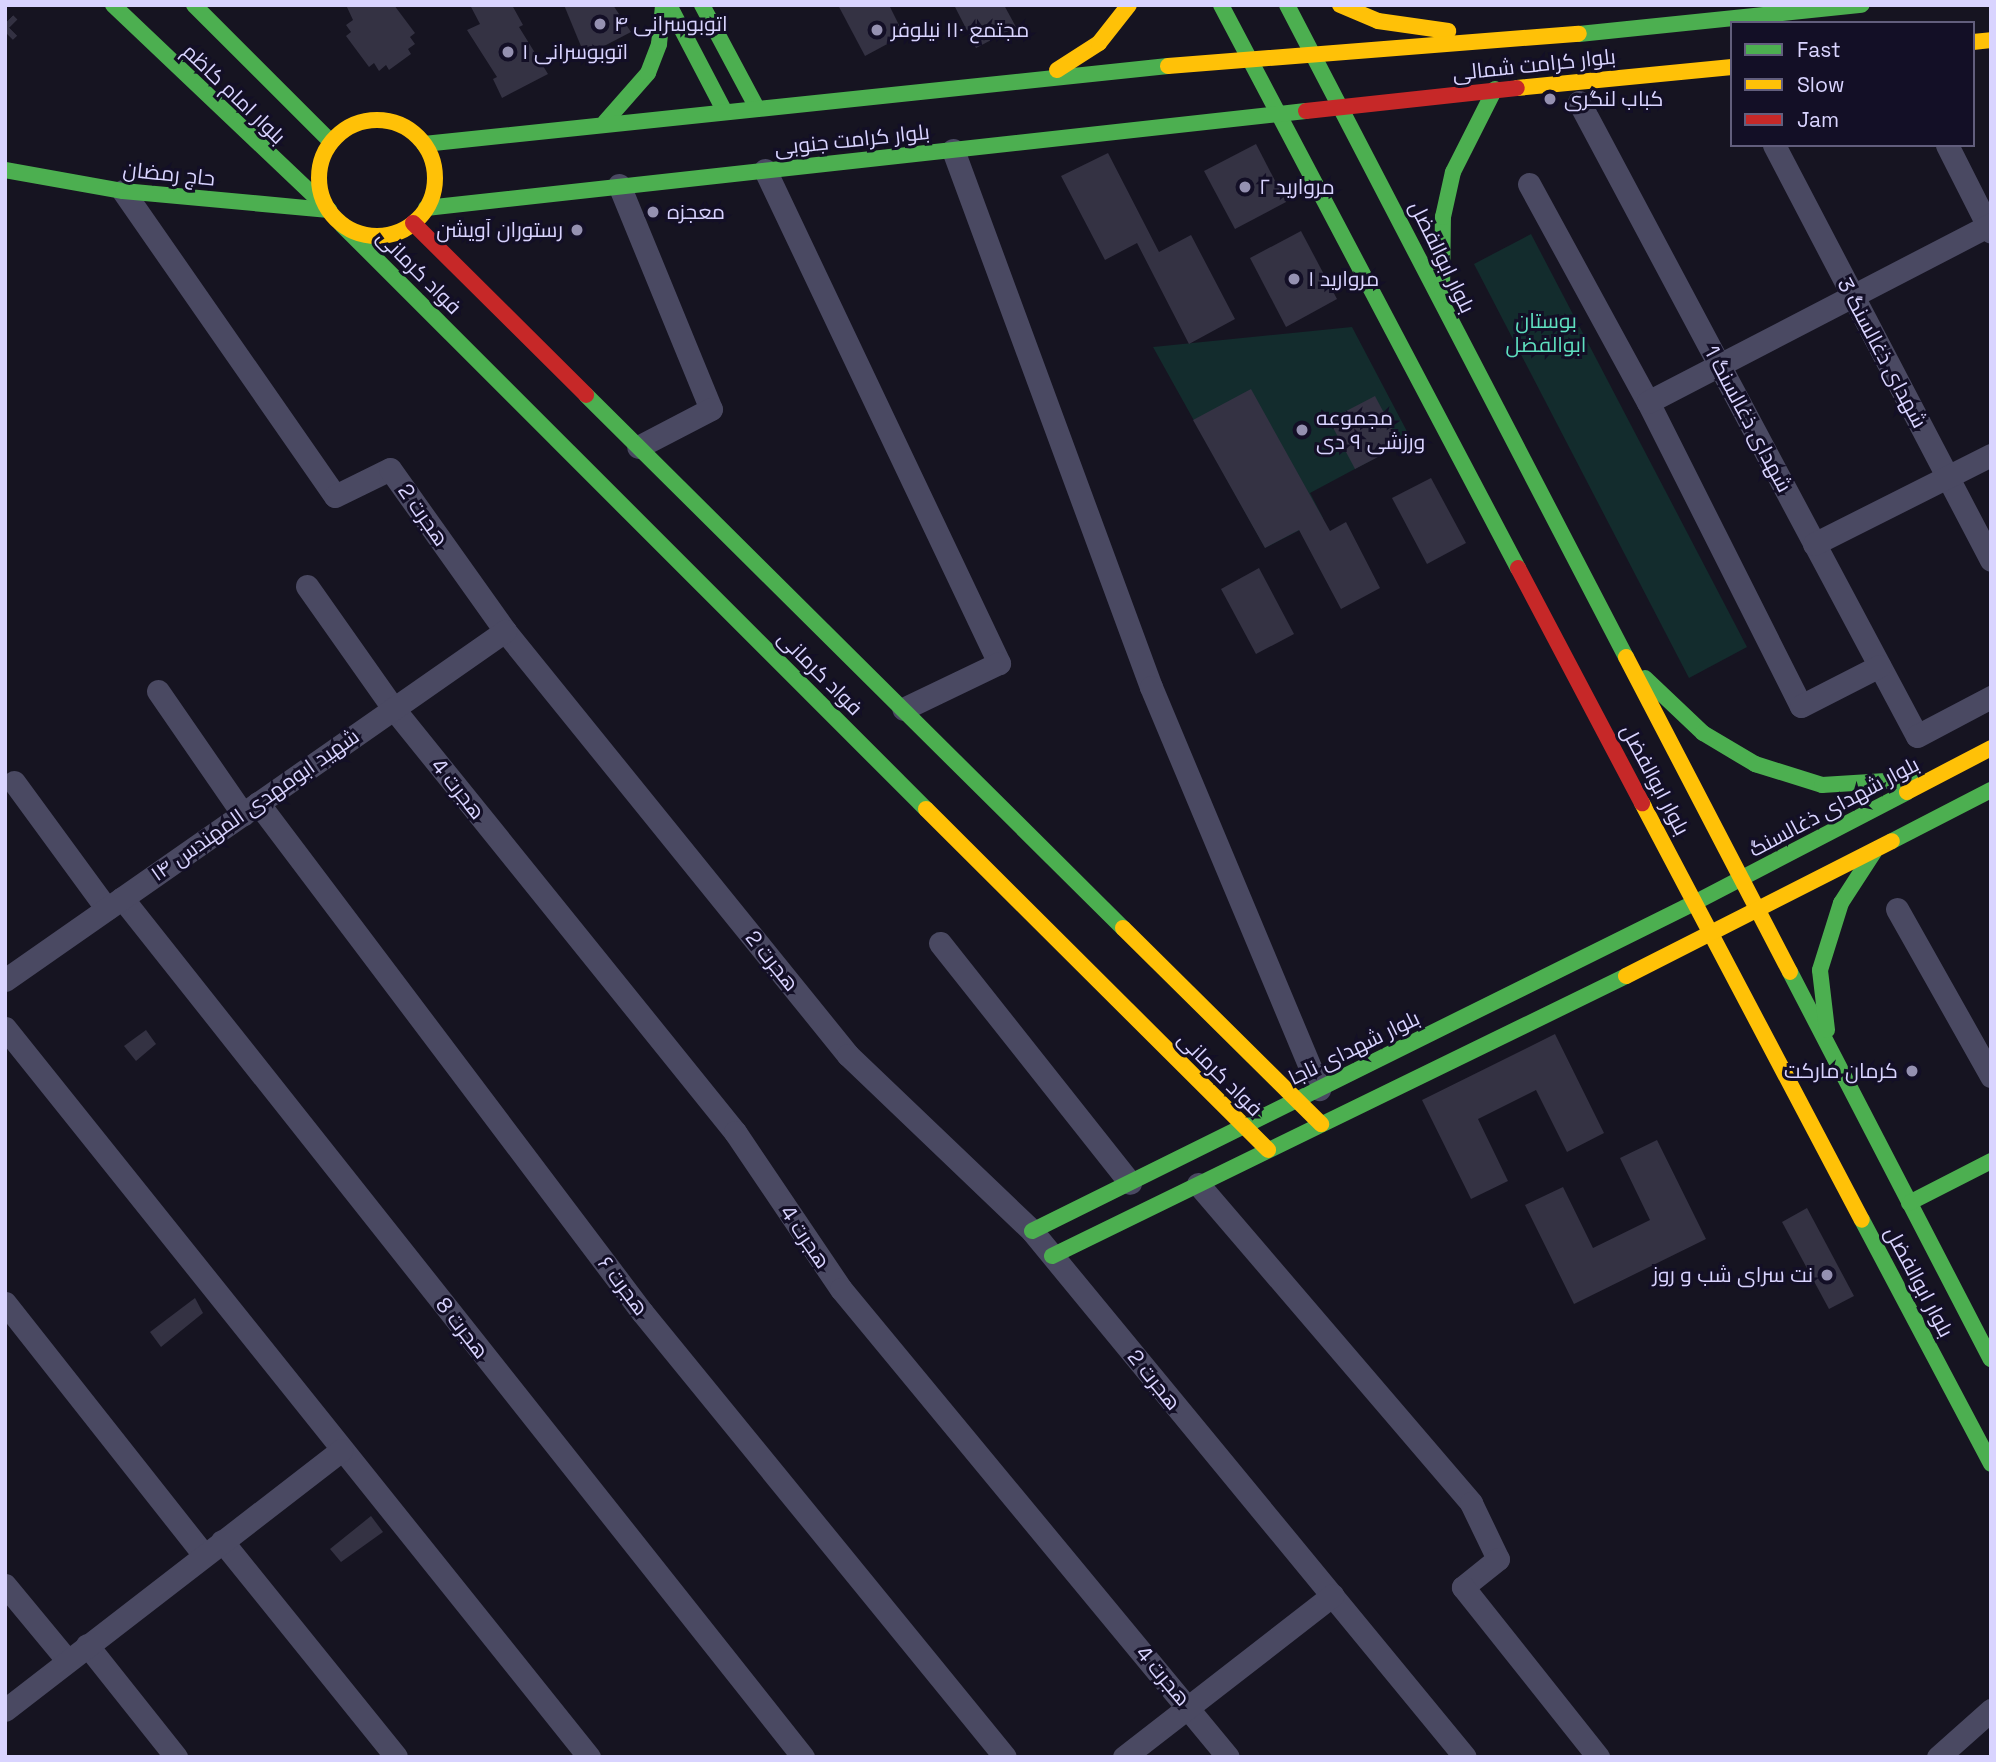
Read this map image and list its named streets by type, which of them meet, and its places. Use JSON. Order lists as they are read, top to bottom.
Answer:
{
  "streets": {
    "street": [
      "بلوار کرامت شمالی",
      "بلوار امام کاظم",
      "بلوار کرامت جنوبی",
      "حاج رمضان",
      "بلوار ابوالفضل",
      "فواد کرمانی",
      "شهدای ذغالسنگ 3",
      "شهدای ذغالسنگ 1",
      "هجرت 2",
      "هجرت 4",
      "شهید ابومهدی المهندس ۱۴",
      "بلوار شهدای ذغالسنگ",
      "بلوار شهدای ناجا",
      "هجرت ۶",
      "هجرت 8"
    ]
  },
  "crossings": [
    ["بلوار کرامت شمالی", "بلوار کرامت جنوبی"],
    ["بلوار کرامت شمالی", "بلوار ابوالفضل"],
    ["بلوار امام کاظم", "بلوار کرامت جنوبی"],
    ["بلوار امام کاظم", "حاج رمضان"],
    ["بلوار امام کاظم", "فواد کرمانی"],
    ["بلوار کرامت جنوبی", "حاج رمضان"],
    ["بلوار کرامت جنوبی", "بلوار ابوالفضل"],
    ["بلوار کرامت جنوبی", "فواد کرمانی"],
    ["حاج رمضان", "فواد کرمانی"],
    ["حاج رمضان", "هجرت 2"],
    ["بلوار ابوالفضل", "بلوار شهدای ذغالسنگ"],
    ["بلوار ابوالفضل", "بلوار شهدای ناجا"],
    ["فواد کرمانی", "بلوار شهدای ناجا"],
    ["هجرت 2", "شهید ابومهدی المهندس ۱۴"],
    ["هجرت 2", "بلوار شهدای ناجا"],
    ["هجرت 4", "شهید ابومهدی المهندس ۱۴"],
    ["شهید ابومهدی المهندس ۱۴", "هجرت ۶"],
    ["شهید ابومهدی المهندس ۱۴", "هجرت 8"],
    ["بلوار شهدای ذغالسنگ", "بلوار شهدای ناجا"]
  ],
  "parks": ["بوستان ابوالفضل"],
  "places": [
    "اتوبوسرانی ۴",
    "مجتمع ۱۱۰ نیلوفر",
    "اتوبوسرانی ۱",
    "کباب لنگری",
    "مروارید ۲",
    "معجزه",
    "رستوران آویشن",
    "مروارید ۱",
    "مجموعه ورزشی ۹ دی",
    "کرمان مارکت",
    "نت سرای شب و روز"
  ],
  "legend": ["Fast", "Slow", "Jam"]
}
